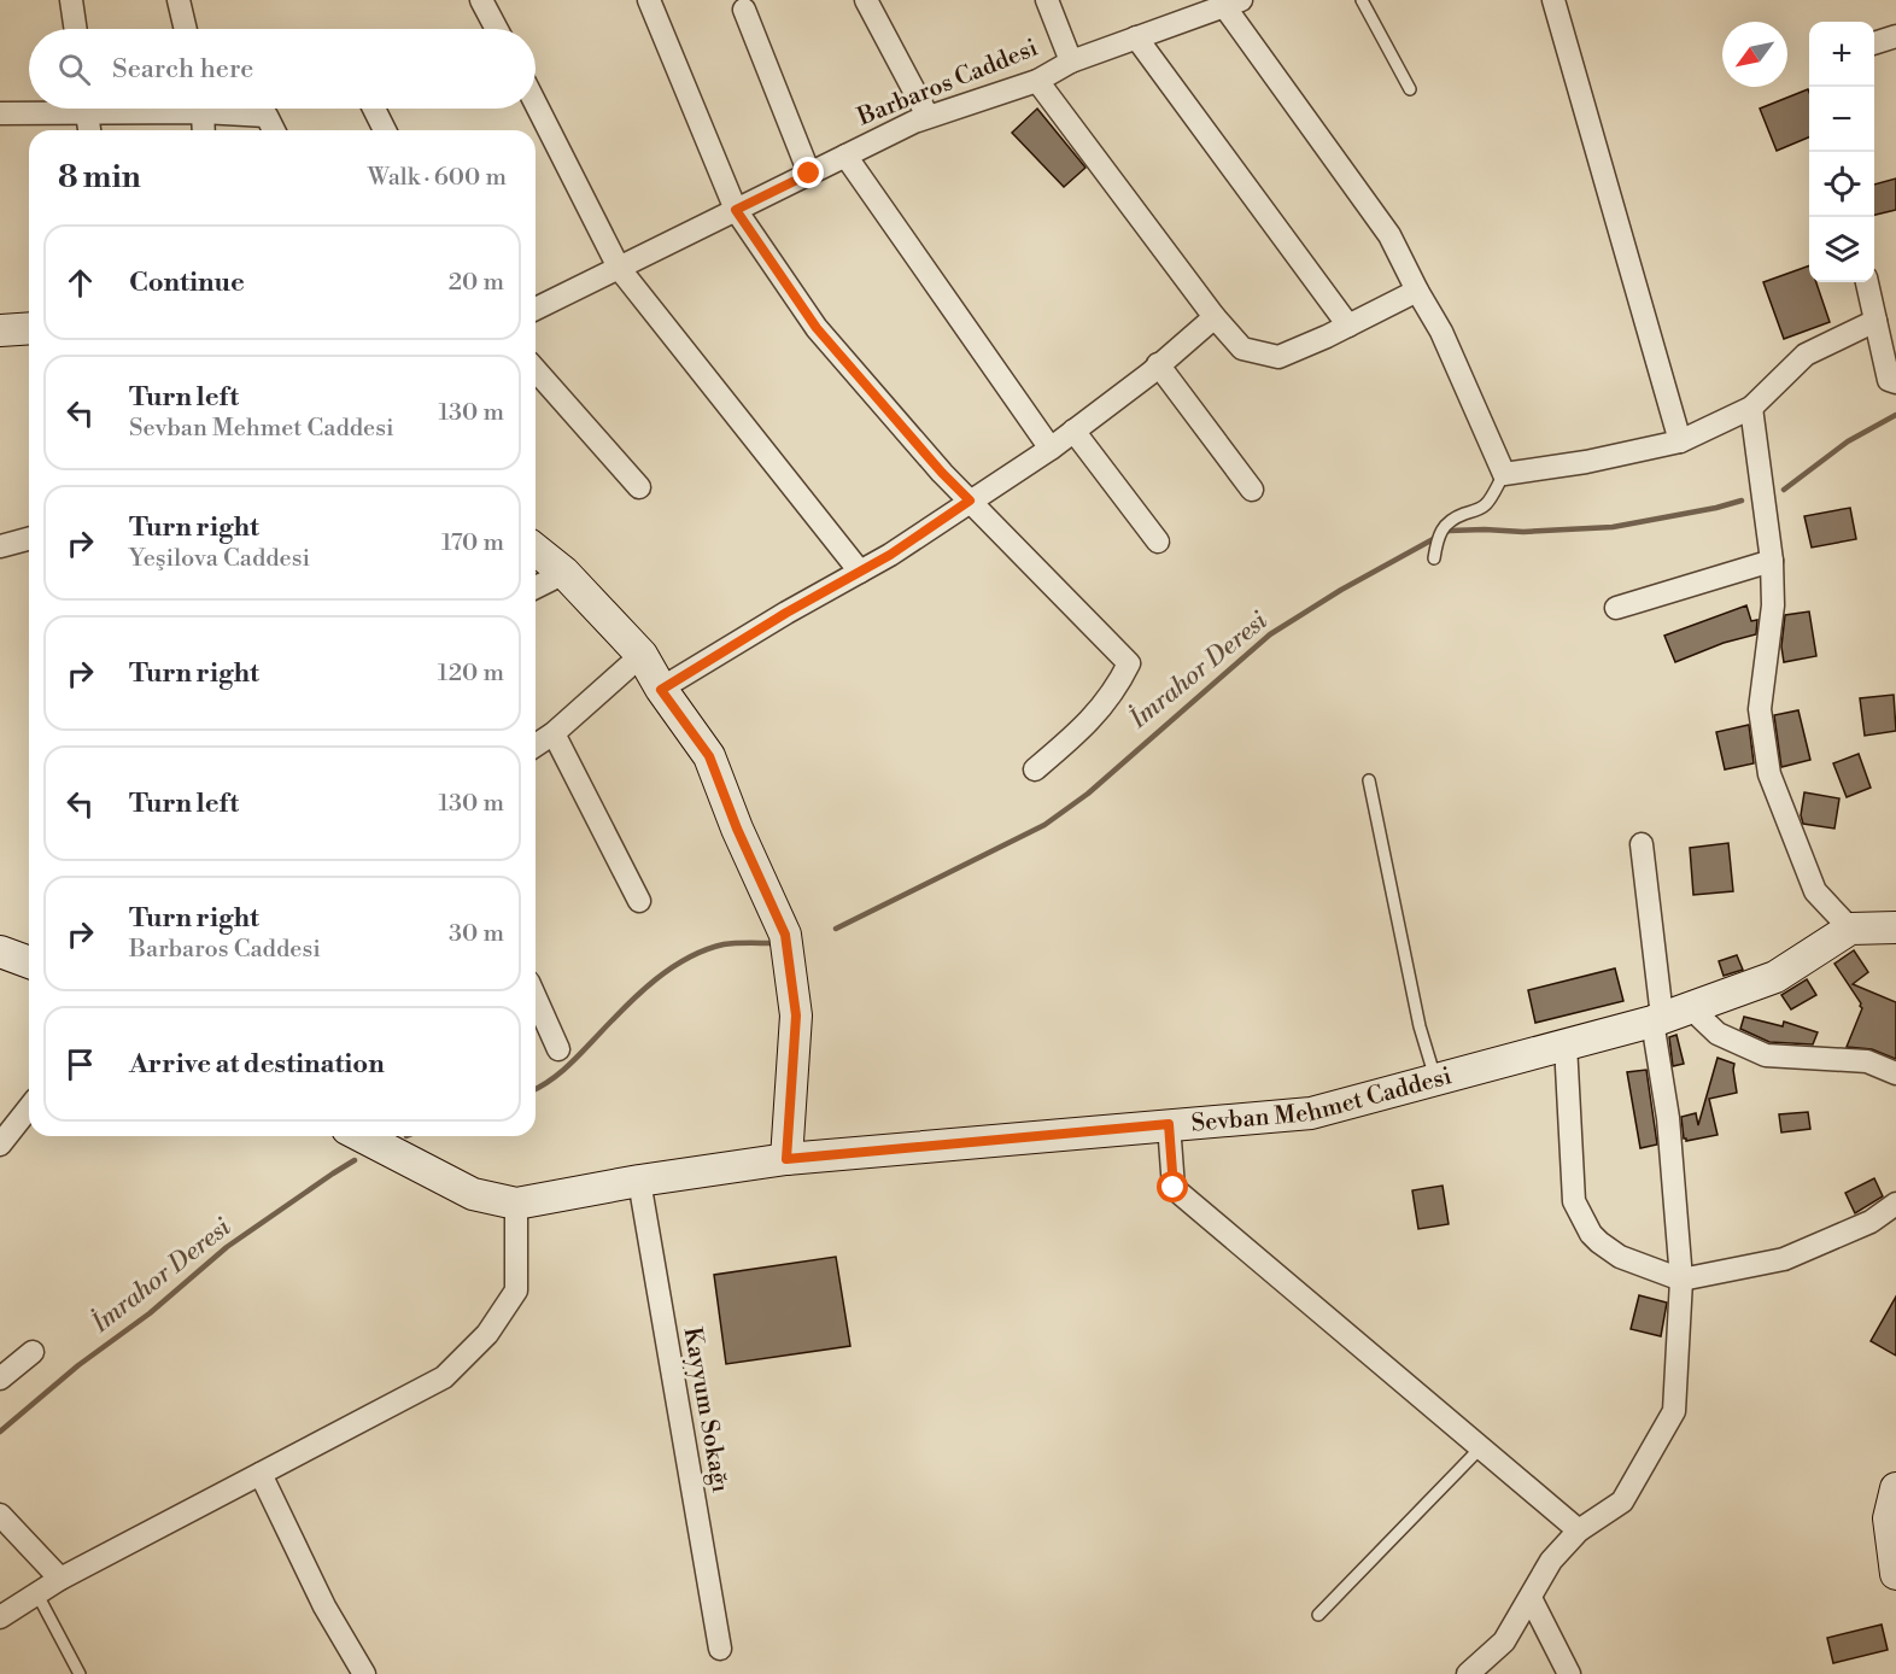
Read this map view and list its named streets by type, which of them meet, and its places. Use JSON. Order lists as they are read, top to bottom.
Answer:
{
  "streets": {
    "main road": ["Sevban Mehmet Caddesi"],
    "street": ["Barbaros Caddesi", "Kayyum Sokağı"]
  },
  "crossings": [
    ["Sevban Mehmet Caddesi", "Kayyum Sokağı"]
  ],
  "water": ["İmrahor Deresi"],
  "north": "bottom left",
  "page": {
    "map_buttons": ["+", "−"],
    "search": "Search here",
    "heading": ["8 min", "Walk · 600 m"],
    "list": [
      ["Continue", "20 m"],
      ["Turn left", "Sevban Mehmet Caddesi", "130 m"],
      ["Turn right", "Yeşilova Caddesi", "170 m"],
      ["Turn right", "120 m"],
      ["Turn left", "130 m"],
      ["Turn right", "Barbaros Caddesi", "30 m"],
      "Arrive at destination"
    ]
  }
}
